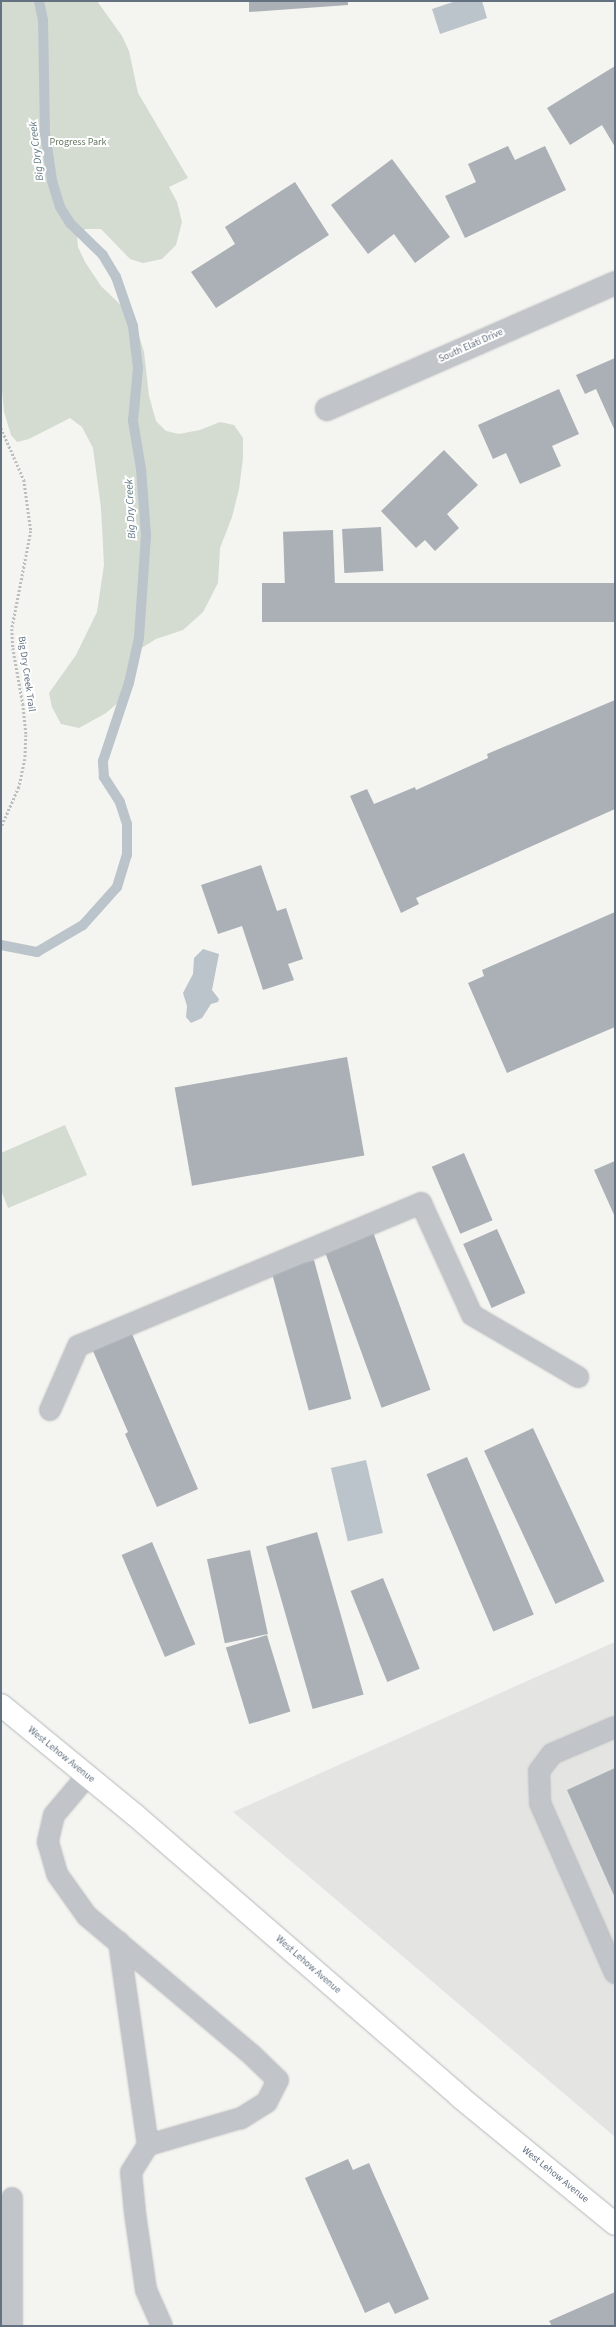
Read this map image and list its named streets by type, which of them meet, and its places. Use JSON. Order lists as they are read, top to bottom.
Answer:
{
  "streets": {
    "street": ["South Elati Drive", "West Lehow Avenue"],
    "path": ["Big Dry Creek Trail"]
  },
  "water": ["Big Dry Creek"],
  "parks": ["Progress Park"]
}
